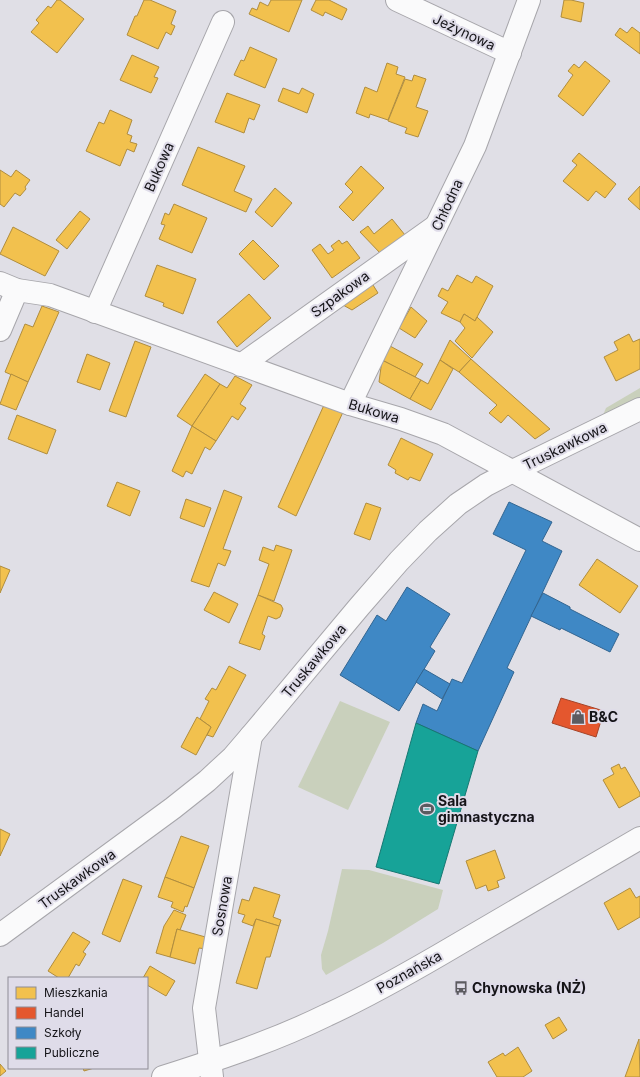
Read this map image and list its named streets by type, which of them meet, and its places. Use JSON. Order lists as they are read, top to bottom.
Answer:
{
  "streets": {
    "street": [
      "Jeżynowa",
      "Bukowa",
      "Chłodna",
      "Szpakowa",
      "Truskawkowa",
      "Sosnowa",
      "Poznańska"
    ]
  },
  "crossings": [
    ["Jeżynowa", "Chłodna"],
    ["Bukowa", "Chłodna"],
    ["Bukowa", "Szpakowa"],
    ["Bukowa", "Truskawkowa"],
    ["Chłodna", "Szpakowa"],
    ["Truskawkowa", "Sosnowa"],
    ["Sosnowa", "Poznańska"]
  ],
  "places": {
    "shop": ["B&C"],
    "sports": ["Sala gimnastyczna"],
    "bus stop": ["Chynowska (NŻ)"]
  },
  "legend": [
    "Mieszkania",
    "Handel",
    "Szkoły",
    "Publiczne"
  ]
}
